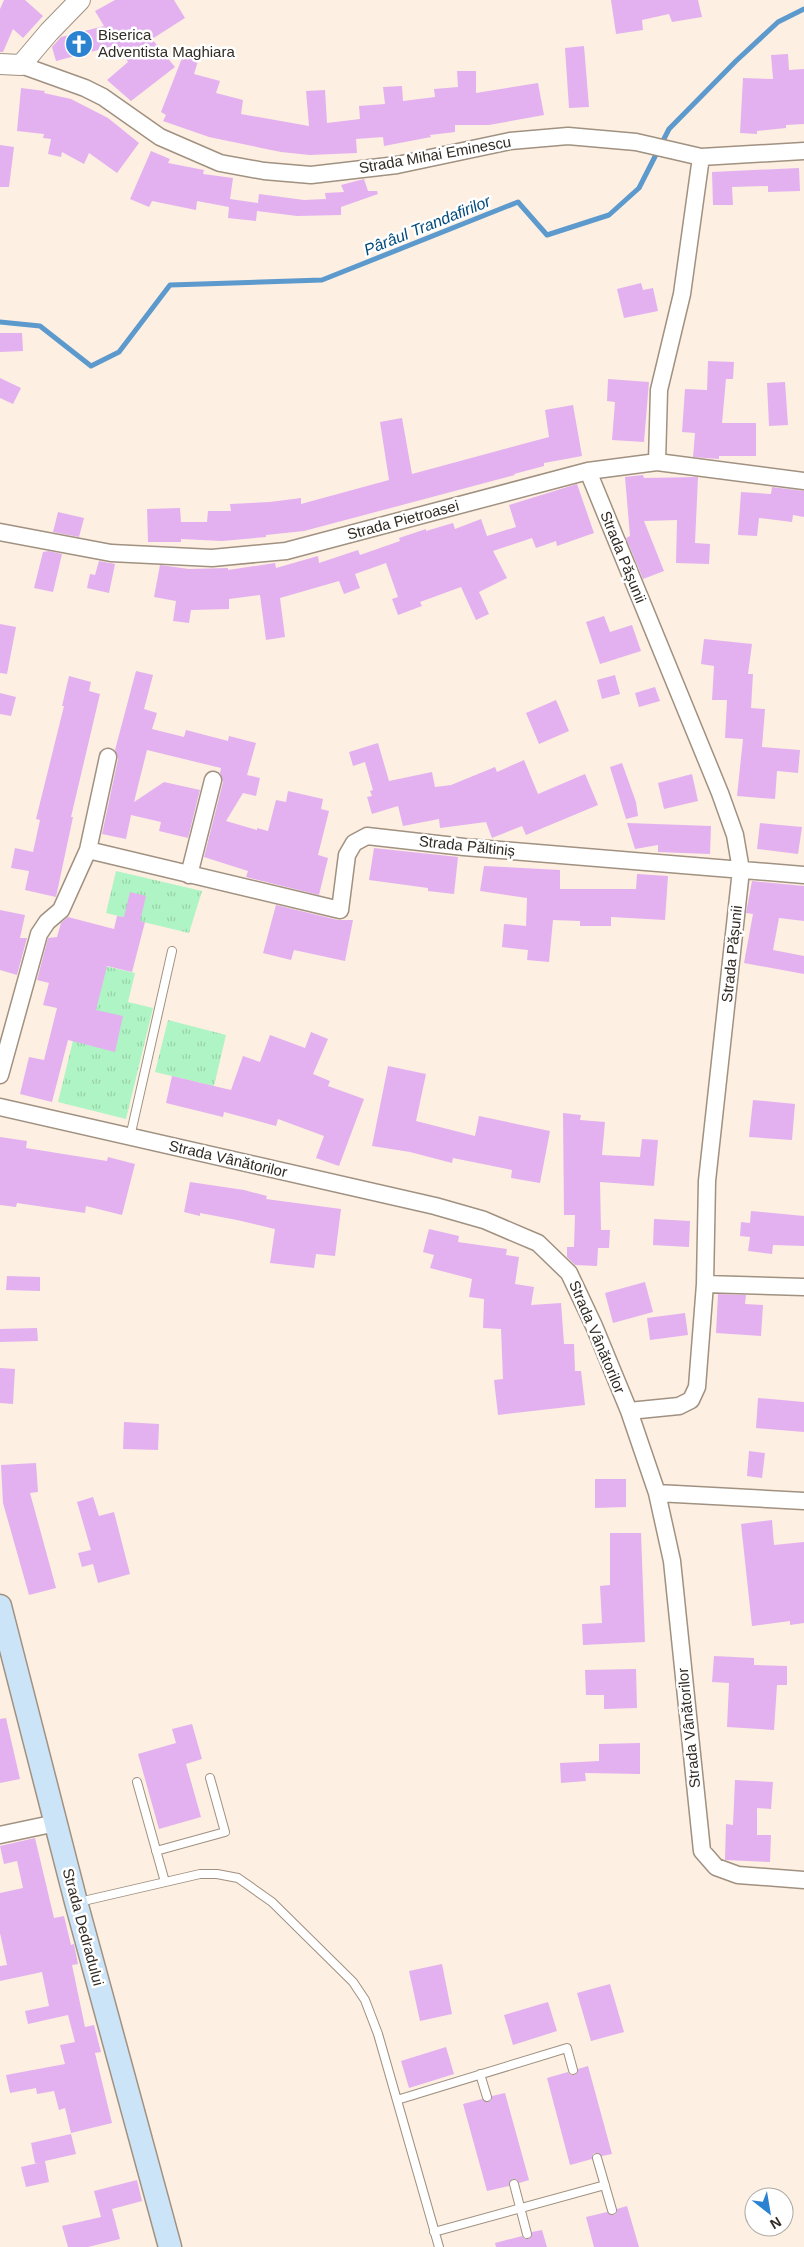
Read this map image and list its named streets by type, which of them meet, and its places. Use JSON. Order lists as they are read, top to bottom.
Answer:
{
  "streets": {
    "main road": ["Strada Dedradului"],
    "street": [
      "Strada Mihai Eminescu",
      "Strada Pietroasei",
      "Strada Pășunii",
      "Strada Păltiniș",
      "Strada Vânătorilor"
    ]
  },
  "crossings": [
    ["Strada Pietroasei", "Strada Pășunii"],
    ["Strada Pășunii", "Strada Păltiniș"],
    ["Strada Pășunii", "Strada Vânătorilor"]
  ],
  "water": ["Pârâul Trandafirilor"],
  "places": {
    "church": ["Biserica Adventista Maghiara"]
  },
  "north": "bottom right"
}
